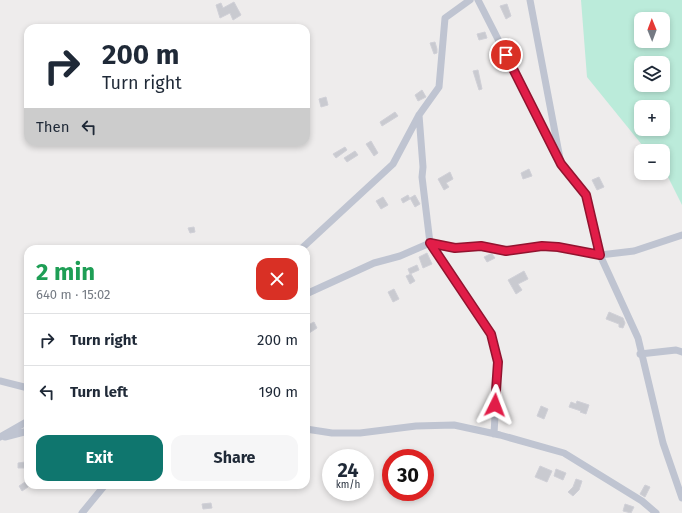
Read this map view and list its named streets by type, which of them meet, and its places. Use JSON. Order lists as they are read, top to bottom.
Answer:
{
  "north": "top",
  "page": {
    "map_buttons": ["+", "−"],
    "turn": ["200 m", "Turn right"],
    "then": "Then",
    "heading": ["2 min", "640 m · 15:02"],
    "list": [
      {
        "name": "Turn right",
        "value": "200 m"
      },
      {
        "name": "Turn left",
        "value": "190 m"
      }
    ],
    "buttons": ["Exit", "Share"],
    "speed": "24 km/h",
    "limit": "30"
  }
}
